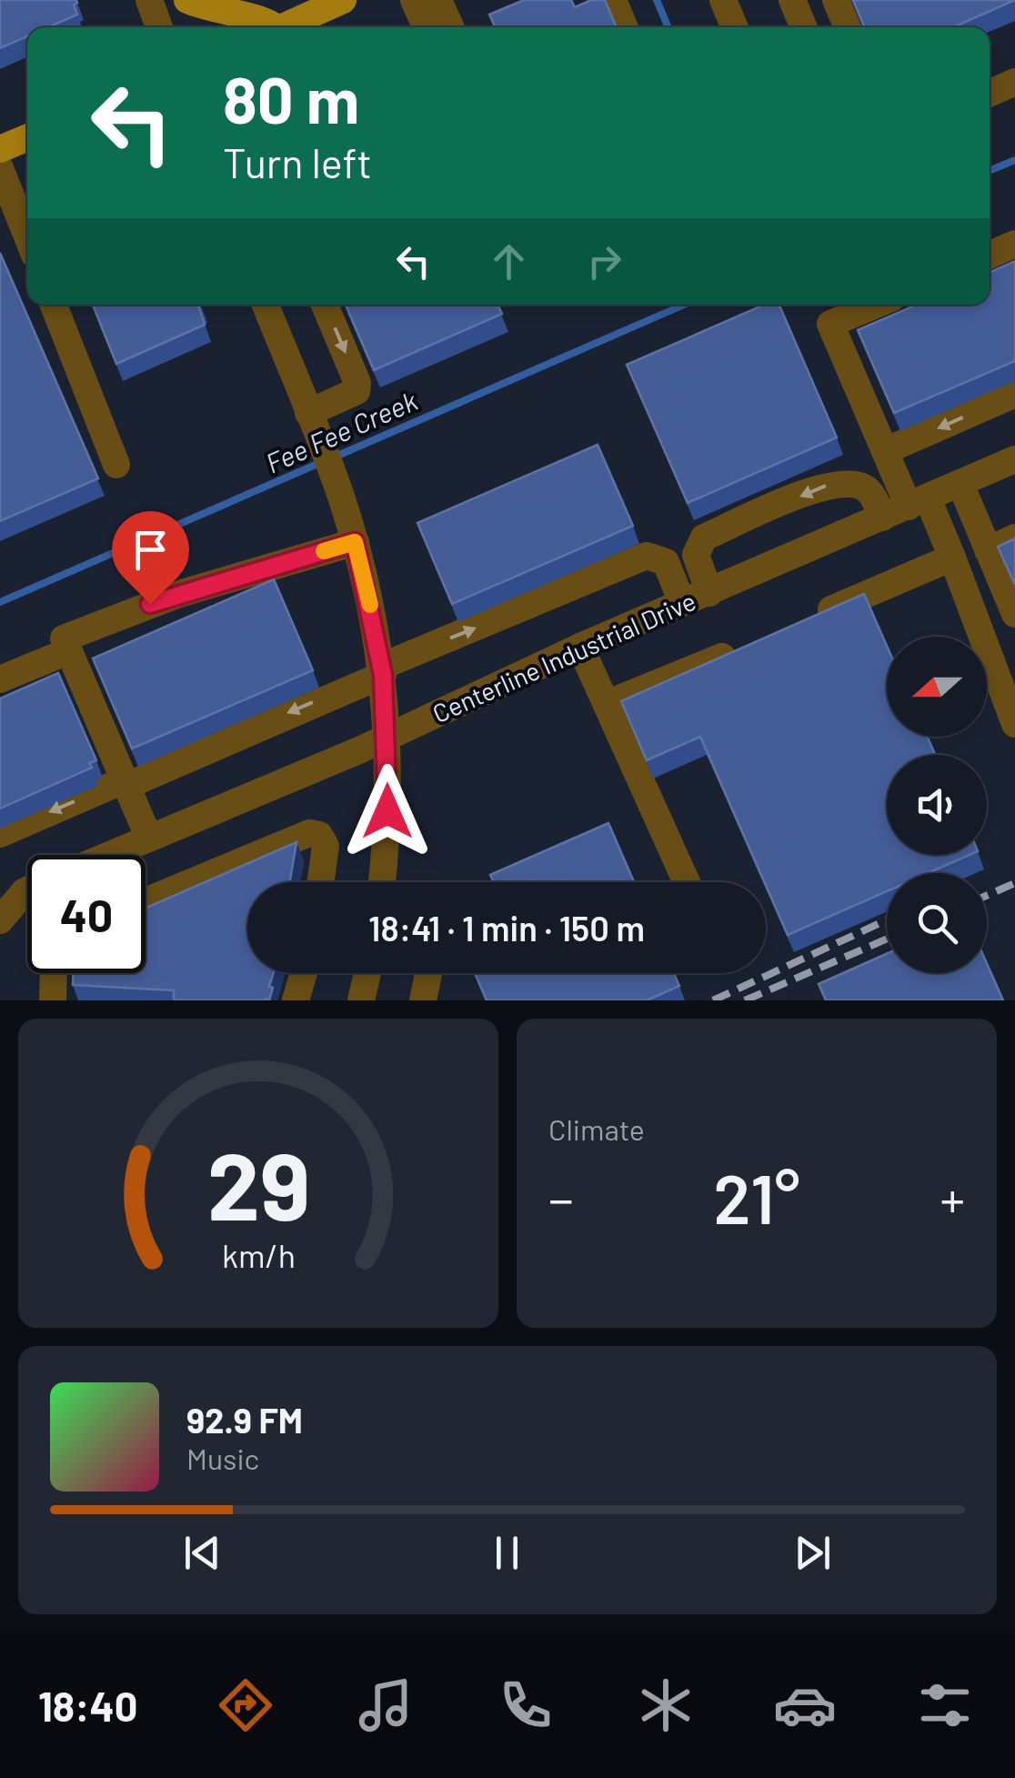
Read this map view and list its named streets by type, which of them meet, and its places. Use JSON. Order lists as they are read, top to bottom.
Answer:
{
  "streets": {
    "street": ["Centerline Industrial Drive"]
  },
  "water": ["Fee Fee Creek"],
  "north": "left",
  "page": {
    "turn": ["80 m", "Turn left"],
    "limit": "40",
    "trip": "18:41 · 1 min · 150 m",
    "tile": "Climate",
    "heat": ["−", "21°", "+"],
    "song": ["92.9 FM", "Music"],
    "tabs": "18:40",
    "gauge": ["29", "km/h"]
  }
}
